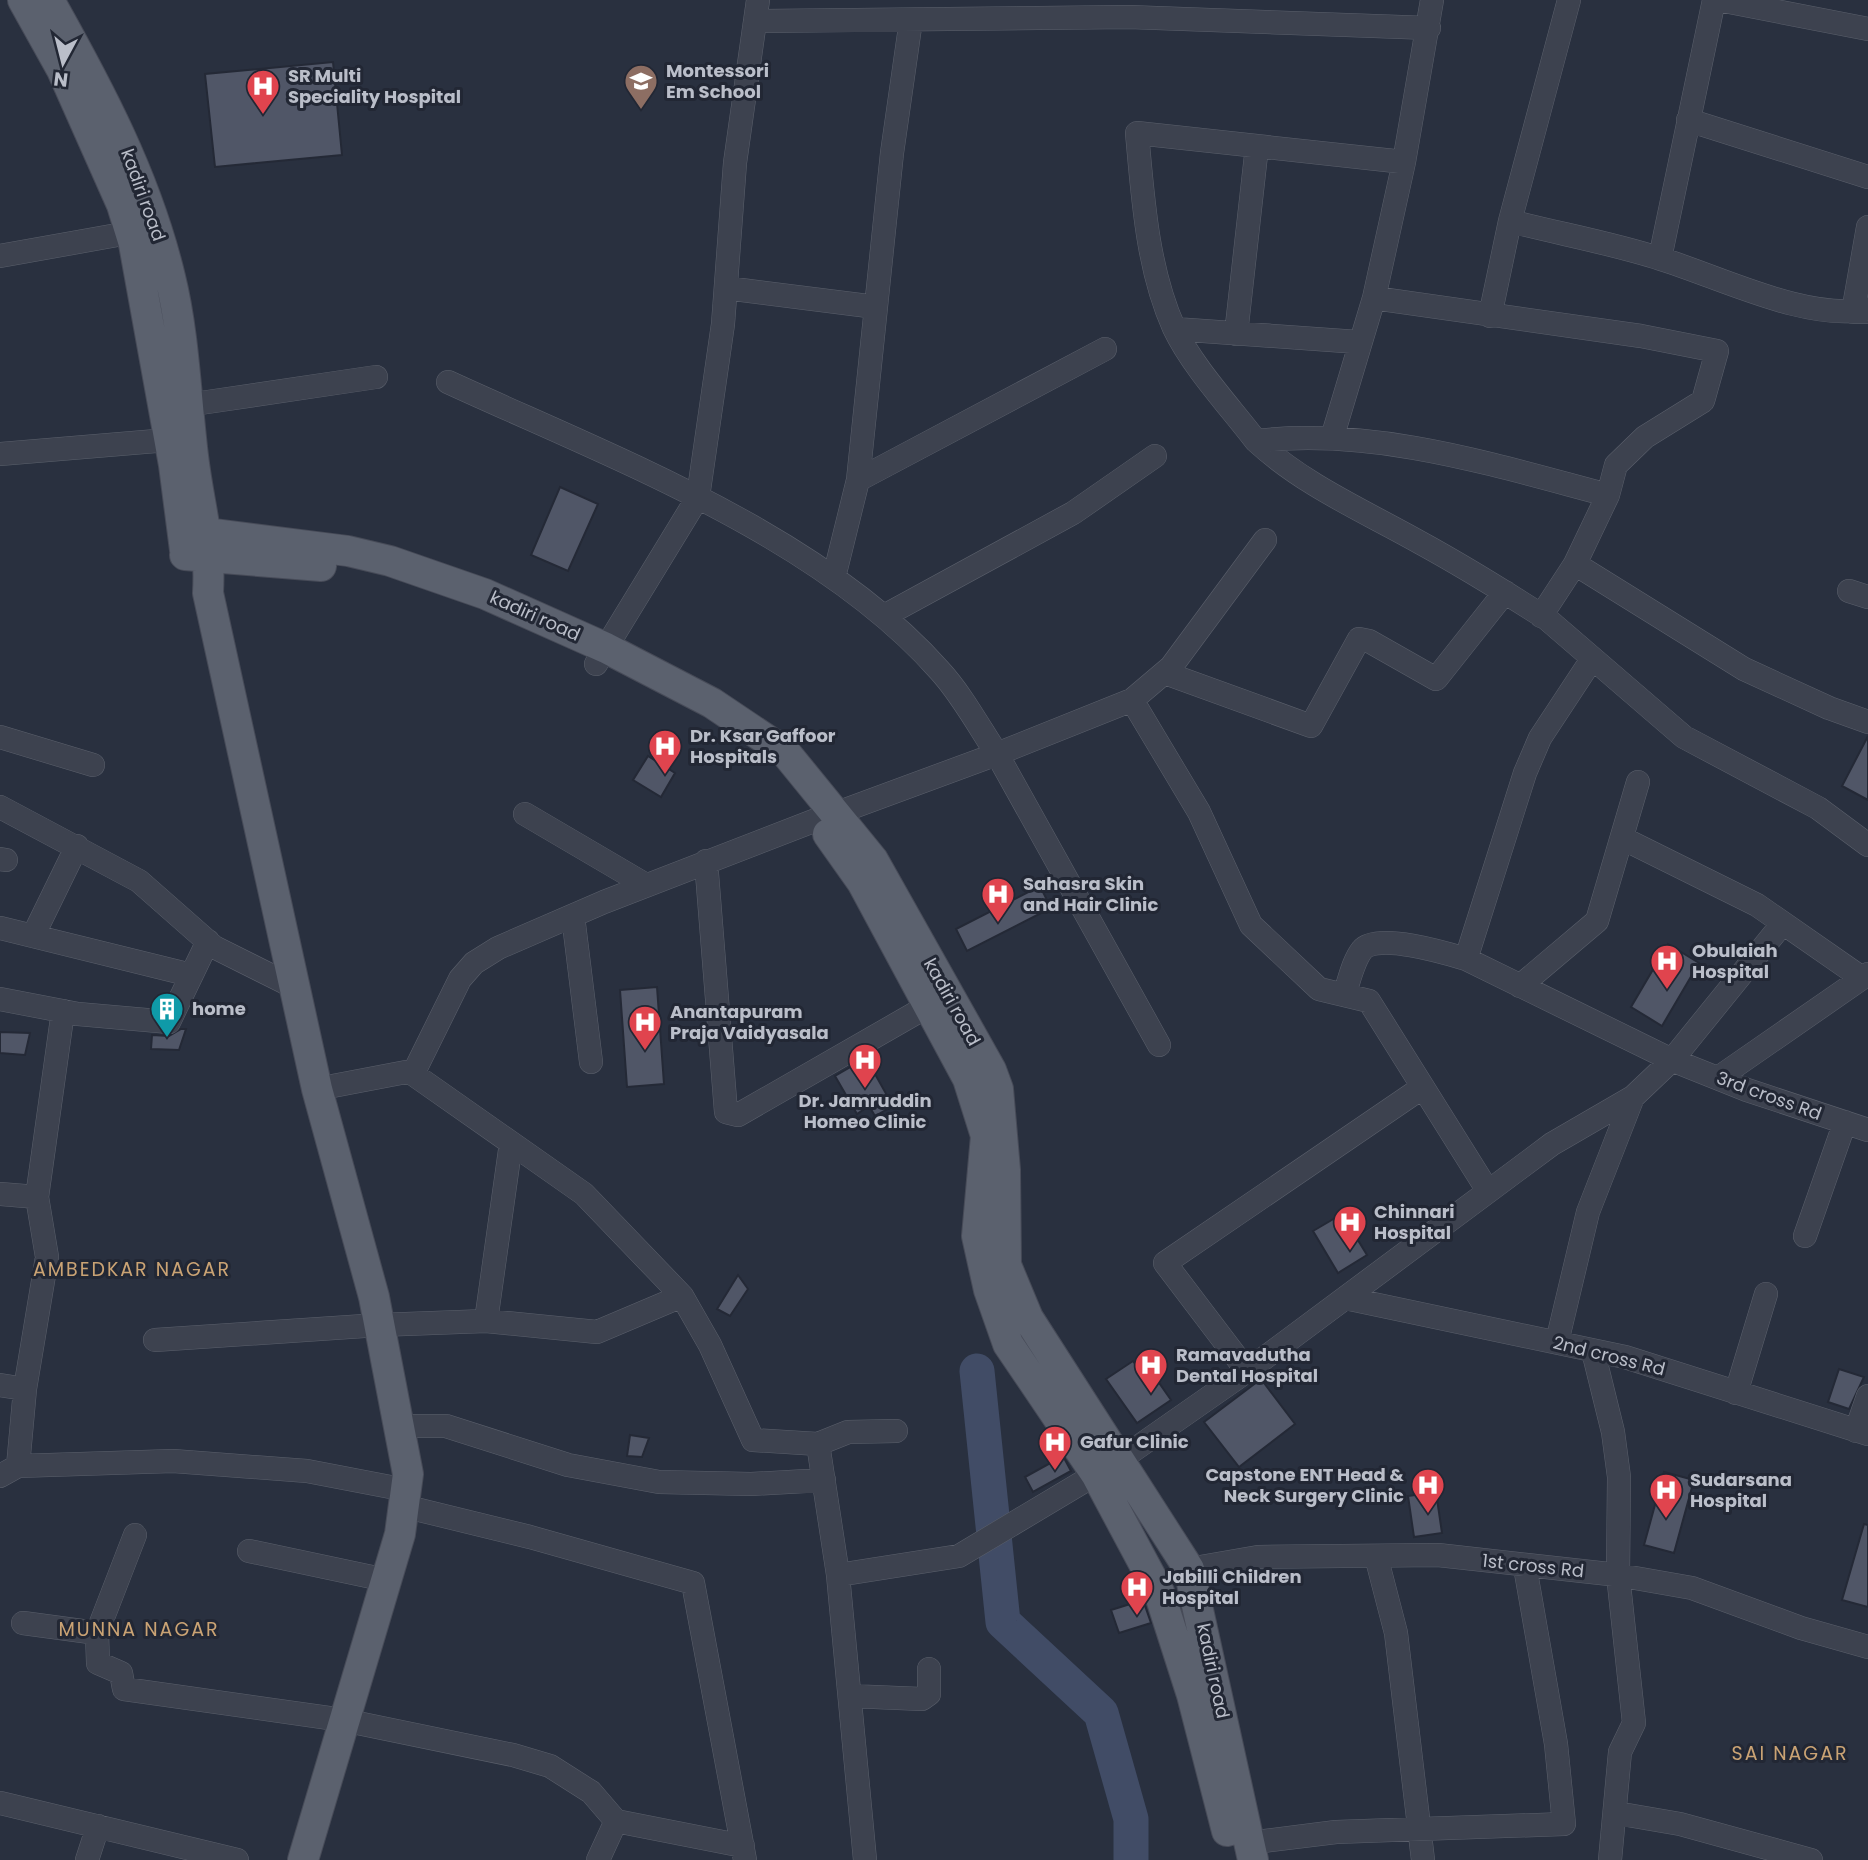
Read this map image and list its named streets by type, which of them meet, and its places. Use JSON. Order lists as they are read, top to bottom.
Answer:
{
  "streets": {
    "main road": ["kadiri road"],
    "street": ["3rd cross Rd", "2nd cross Rd", "1st cross Rd"]
  },
  "crossings": [
    ["kadiri road", "1st cross Rd"]
  ],
  "districts": ["AMBEDKAR NAGAR", "MUNNA NAGAR", "SAI NAGAR"],
  "places": {
    "school or university": ["Montessori Em School"],
    "hospital": [
      "SR Multi Speciality Hospital",
      "Dr. Ksar Gaffoor Hospitals",
      "Sahasra Skin and Hair Clinic",
      "Obulaiah Hospital",
      "Anantapuram Praja Vaidyasala",
      "Dr. Jamruddin Homeo Clinic",
      "Chinnari Hospital",
      "Ramavadutha Dental Hospital",
      "Gafur Clinic",
      "Capstone ENT Head & Neck Surgery Clinic",
      "Sudarsana Hospital",
      "Jabilli Children Hospital"
    ],
    "building": ["home"]
  },
  "north": "bottom"
}
